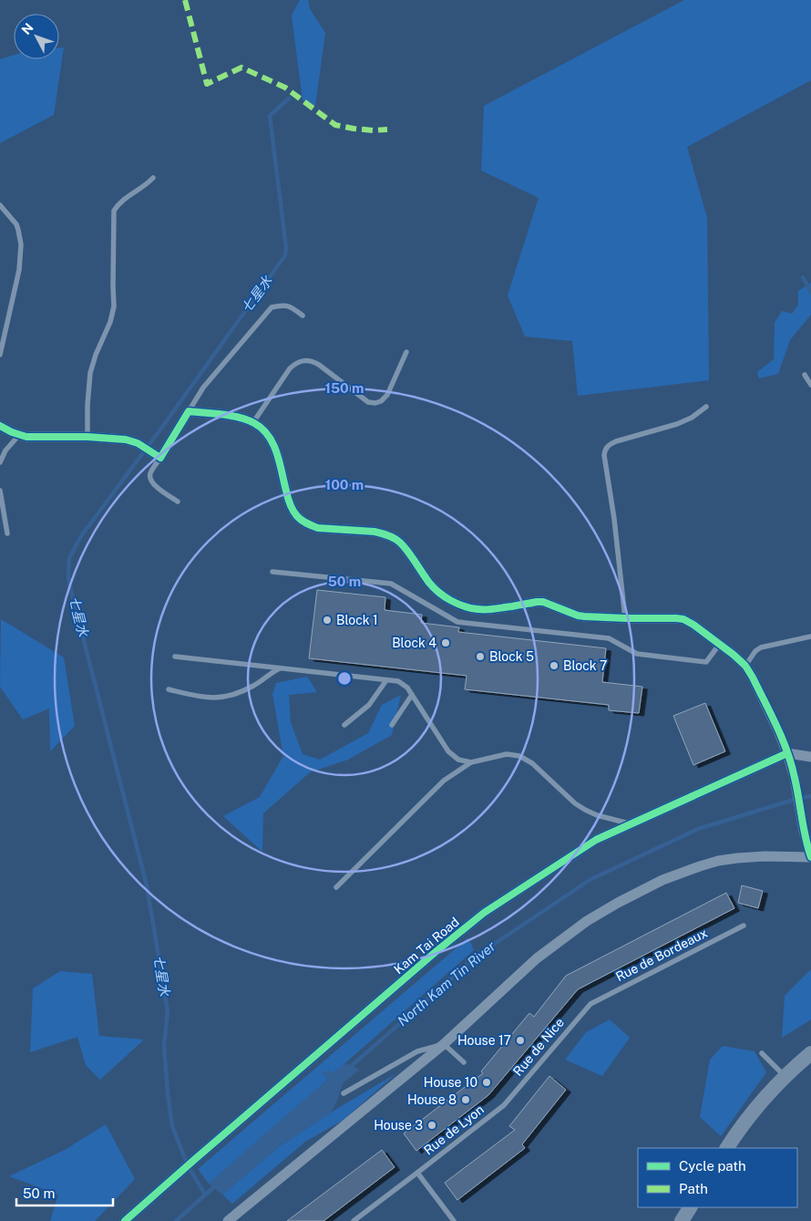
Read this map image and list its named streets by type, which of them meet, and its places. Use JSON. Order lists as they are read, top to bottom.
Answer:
{
  "streets": {
    "street": ["Kam Tai Road"],
    "lane": ["Rue de Bordeaux", "Rue de Nice", "Rue de Lyon"]
  },
  "crossings": [
    ["Rue de Bordeaux", "Rue de Nice"],
    ["Rue de Nice", "Rue de Lyon"]
  ],
  "water": ["七星水", "North Kam Tin River"],
  "places": [
    "Block 1",
    "Block 4",
    "Block 5",
    "Block 7",
    "House 17",
    "House 10",
    "House 8",
    "House 3"
  ],
  "legend": ["Cycle path", "Path"],
  "scale_bar": "50 m",
  "north": "top left",
  "rings": ["150 m", "100 m", "50 m"]
}
